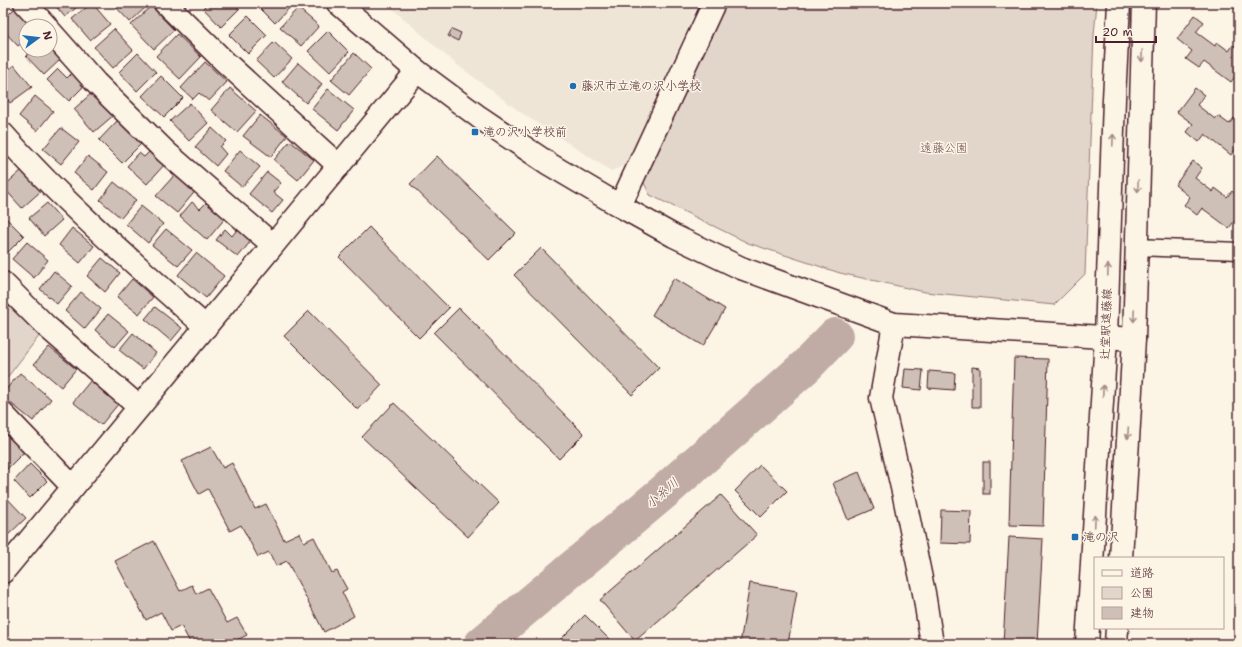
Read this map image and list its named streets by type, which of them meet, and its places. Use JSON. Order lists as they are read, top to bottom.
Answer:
{
  "streets": {
    "street": ["辻堂駅遠藤線"]
  },
  "water": ["小糸川"],
  "parks": ["遠藤公園"],
  "places": {
    "other": ["藤沢市立滝の沢小学校"],
    "transit": ["滝の沢小学校前", "滝の沢"]
  },
  "legend": ["道路", "公園", "建物"],
  "scale_bar": "20 m",
  "north": "right"
}
